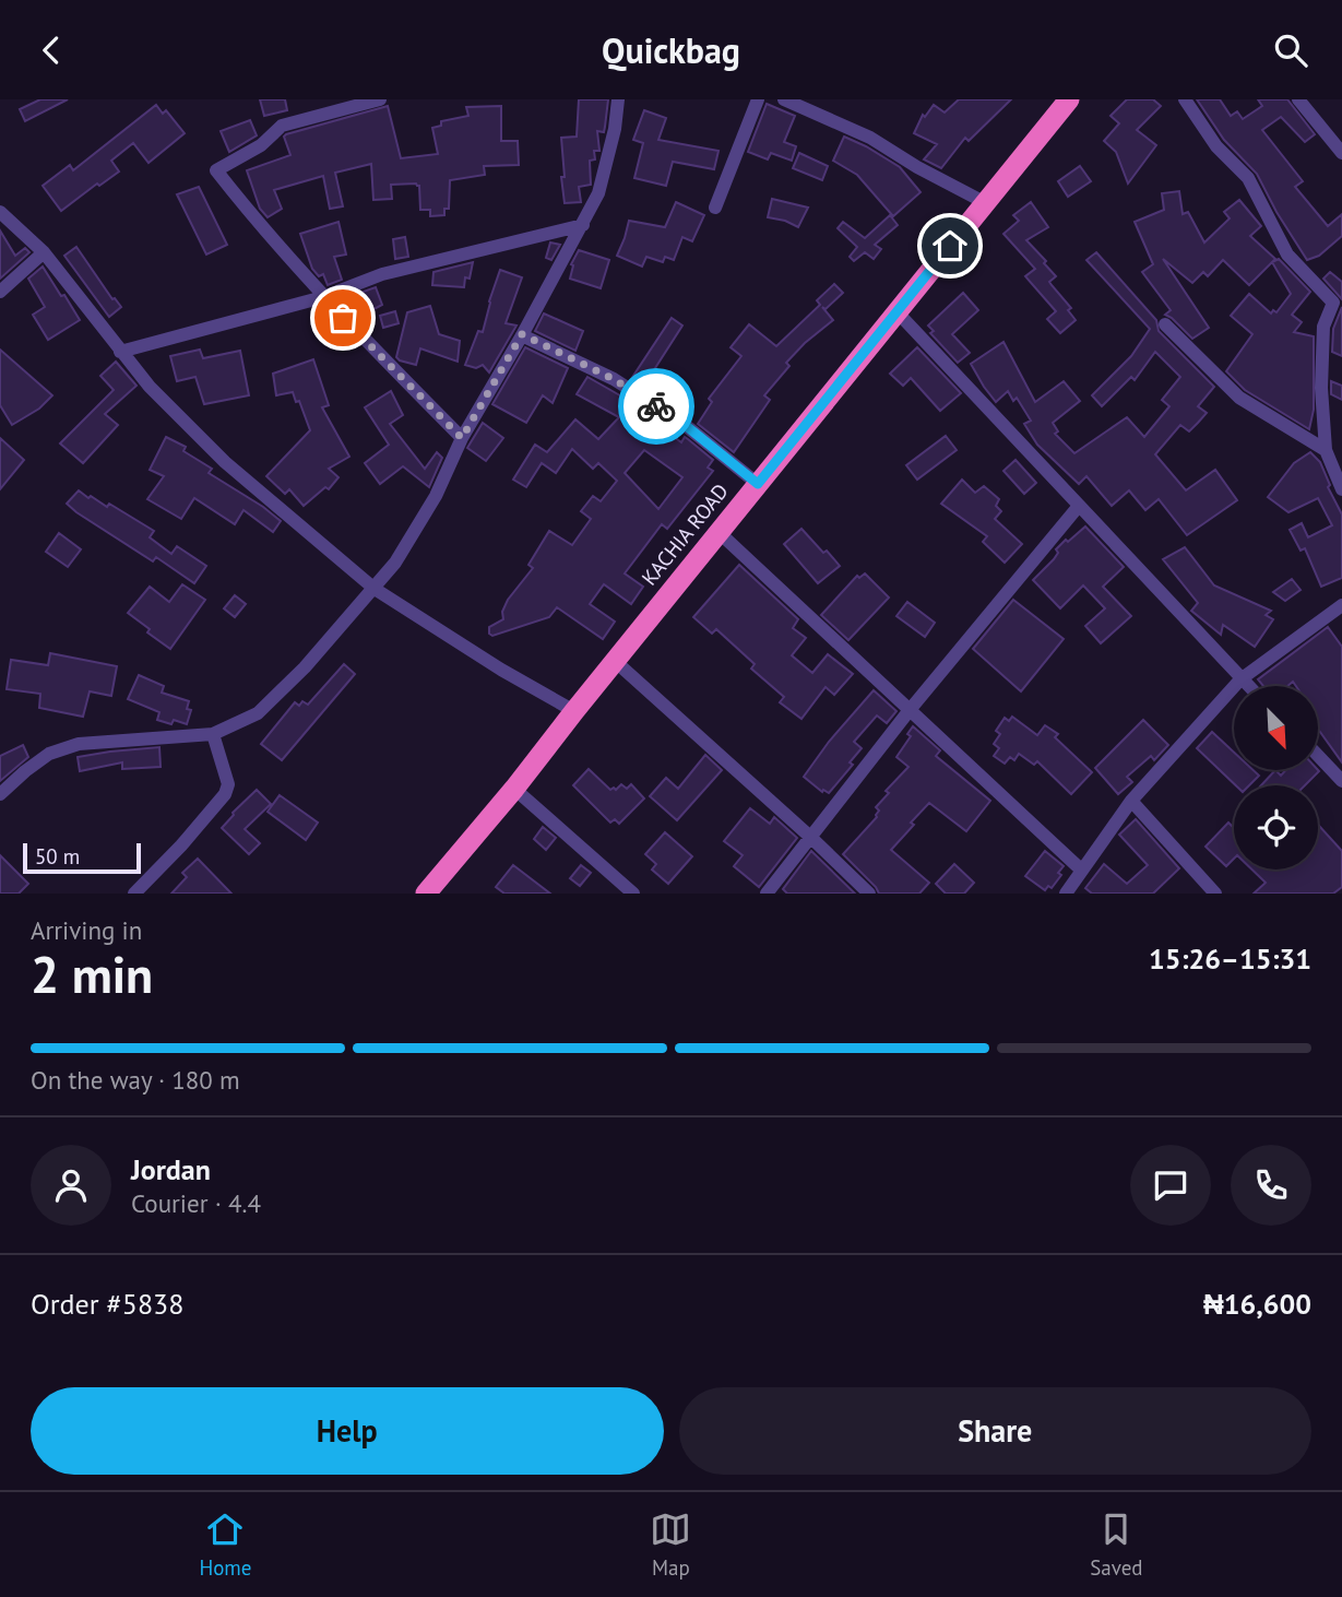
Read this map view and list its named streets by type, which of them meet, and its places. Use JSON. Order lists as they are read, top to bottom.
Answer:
{
  "streets": {
    "highway": ["KACHIA ROAD"]
  },
  "scale_bar": "50 m",
  "north": "bottom right",
  "page": {
    "header": "Quickbag",
    "scale": "50 m",
    "heading": ["2 min", "Arriving in", "15:26–15:31"],
    "panel": [
      "Jordan",
      "Courier · 4.4",
      "Order #5838",
      "₦16,600"
    ],
    "bar": "On the way · 180 m",
    "buttons": ["Help", "Share"],
    "tabs": ["Home", "Map", "Saved"]
  }
}
